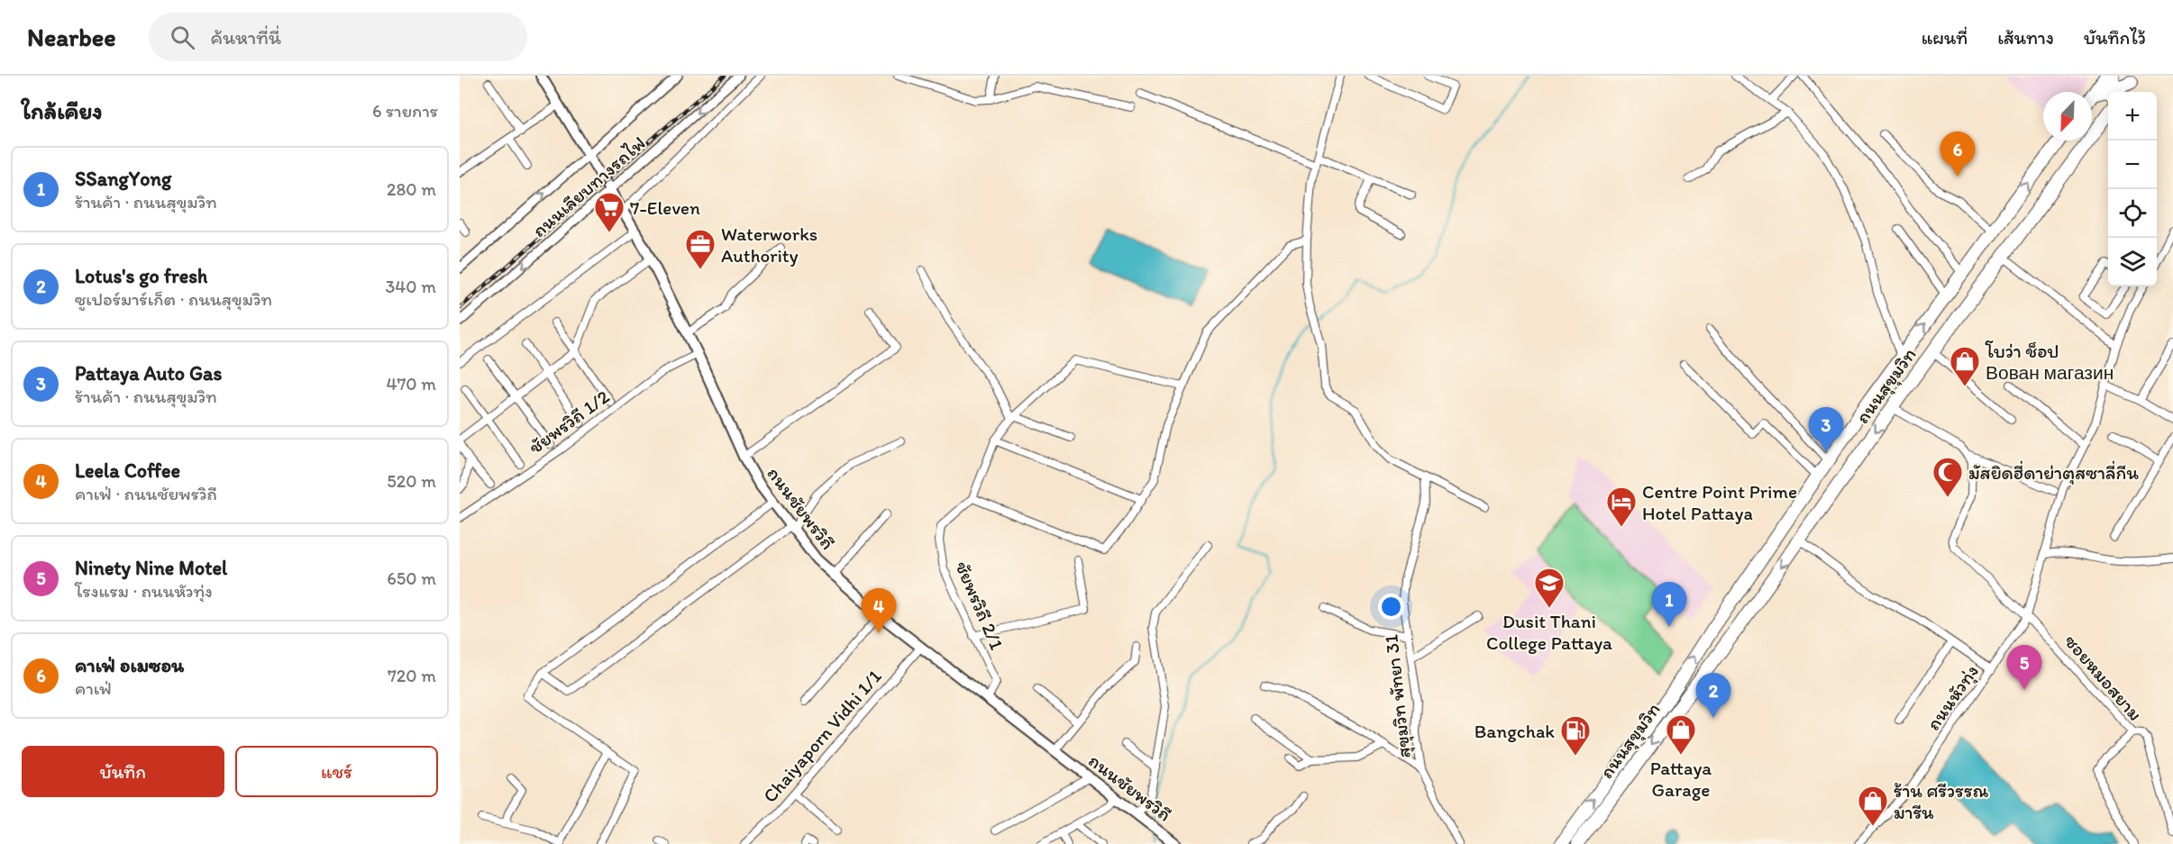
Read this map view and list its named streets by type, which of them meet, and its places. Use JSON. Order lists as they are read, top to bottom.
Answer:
{
  "streets": {
    "highway": ["ถนนสุขุมวิท"],
    "main road": ["ถนนชัยพรวิถี"],
    "street": [
      "ถนนเลียบทางรถไฟ",
      "ชัยพรวิถี 1/2",
      "ชัยพรวิถี 2/1",
      "ซอยหมอสยาม",
      "สุขุมวิท พัทยา 31",
      "ถนนหัวทุ่ง",
      "Chaiyaporn Vidhi 1/1"
    ]
  },
  "crossings": [
    ["ถนนเลียบทางรถไฟ", "ถนนชัยพรวิถี"],
    ["ชัยพรวิถี 1/2", "ถนนชัยพรวิถี"],
    ["ถนนชัยพรวิถี", "ชัยพรวิถี 2/1"],
    ["ถนนชัยพรวิถี", "Chaiyaporn Vidhi 1/1"],
    ["ซอยหมอสยาม", "ถนนหัวทุ่ง"]
  ],
  "places": {
    "supermarket": ["7-Eleven"],
    "office": ["Waterworks Authority"],
    "shop": ["โบว่า ช็อป Вован магазин", "Pattaya Garage", "ร้าน ศรีวรรณ มารีน"],
    "mosque": ["มัสยิดฮี่ดาย่าตุสซาลี่กีน"],
    "hotel": ["Centre Point Prime Hotel Pattaya"],
    "school or university": ["Dusit Thani College Pattaya"],
    "fuel station": ["Bangchak"]
  },
  "north": "bottom left",
  "page": {
    "header": "Nearbee",
    "search": "ค้นหาที่นี่",
    "nav": ["แผนที่", "เส้นทาง", "บันทึกไว้"],
    "heading": ["ใกล้เคียง", "6 รายการ"],
    "map_buttons": ["+", "−"],
    "pins": [
      "6",
      "3",
      "1",
      "4",
      "5",
      "2"
    ],
    "list": [
      {
        "mark": "1",
        "name": "SSangYong",
        "note": "ร้านค้า · ถนนสุขุมวิท",
        "value": "280 m"
      },
      {
        "mark": "2",
        "name": "Lotus's go fresh",
        "note": "ซูเปอร์มาร์เก็ต · ถนนสุขุมวิท",
        "value": "340 m"
      },
      {
        "mark": "3",
        "name": "Pattaya Auto Gas",
        "note": "ร้านค้า · ถนนสุขุมวิท",
        "value": "470 m"
      },
      {
        "mark": "4",
        "name": "Leela Coffee",
        "note": "คาเฟ่ · ถนนชัยพรวิถี",
        "value": "520 m"
      },
      {
        "mark": "5",
        "name": "Ninety Nine Motel",
        "note": "โรงแรม · ถนนหัวทุ่ง",
        "value": "650 m"
      },
      {
        "mark": "6",
        "name": "คาเฟ่ อเมซอน",
        "note": "คาเฟ่",
        "value": "720 m"
      }
    ],
    "buttons": ["บันทึก", "แชร์"]
  }
}
